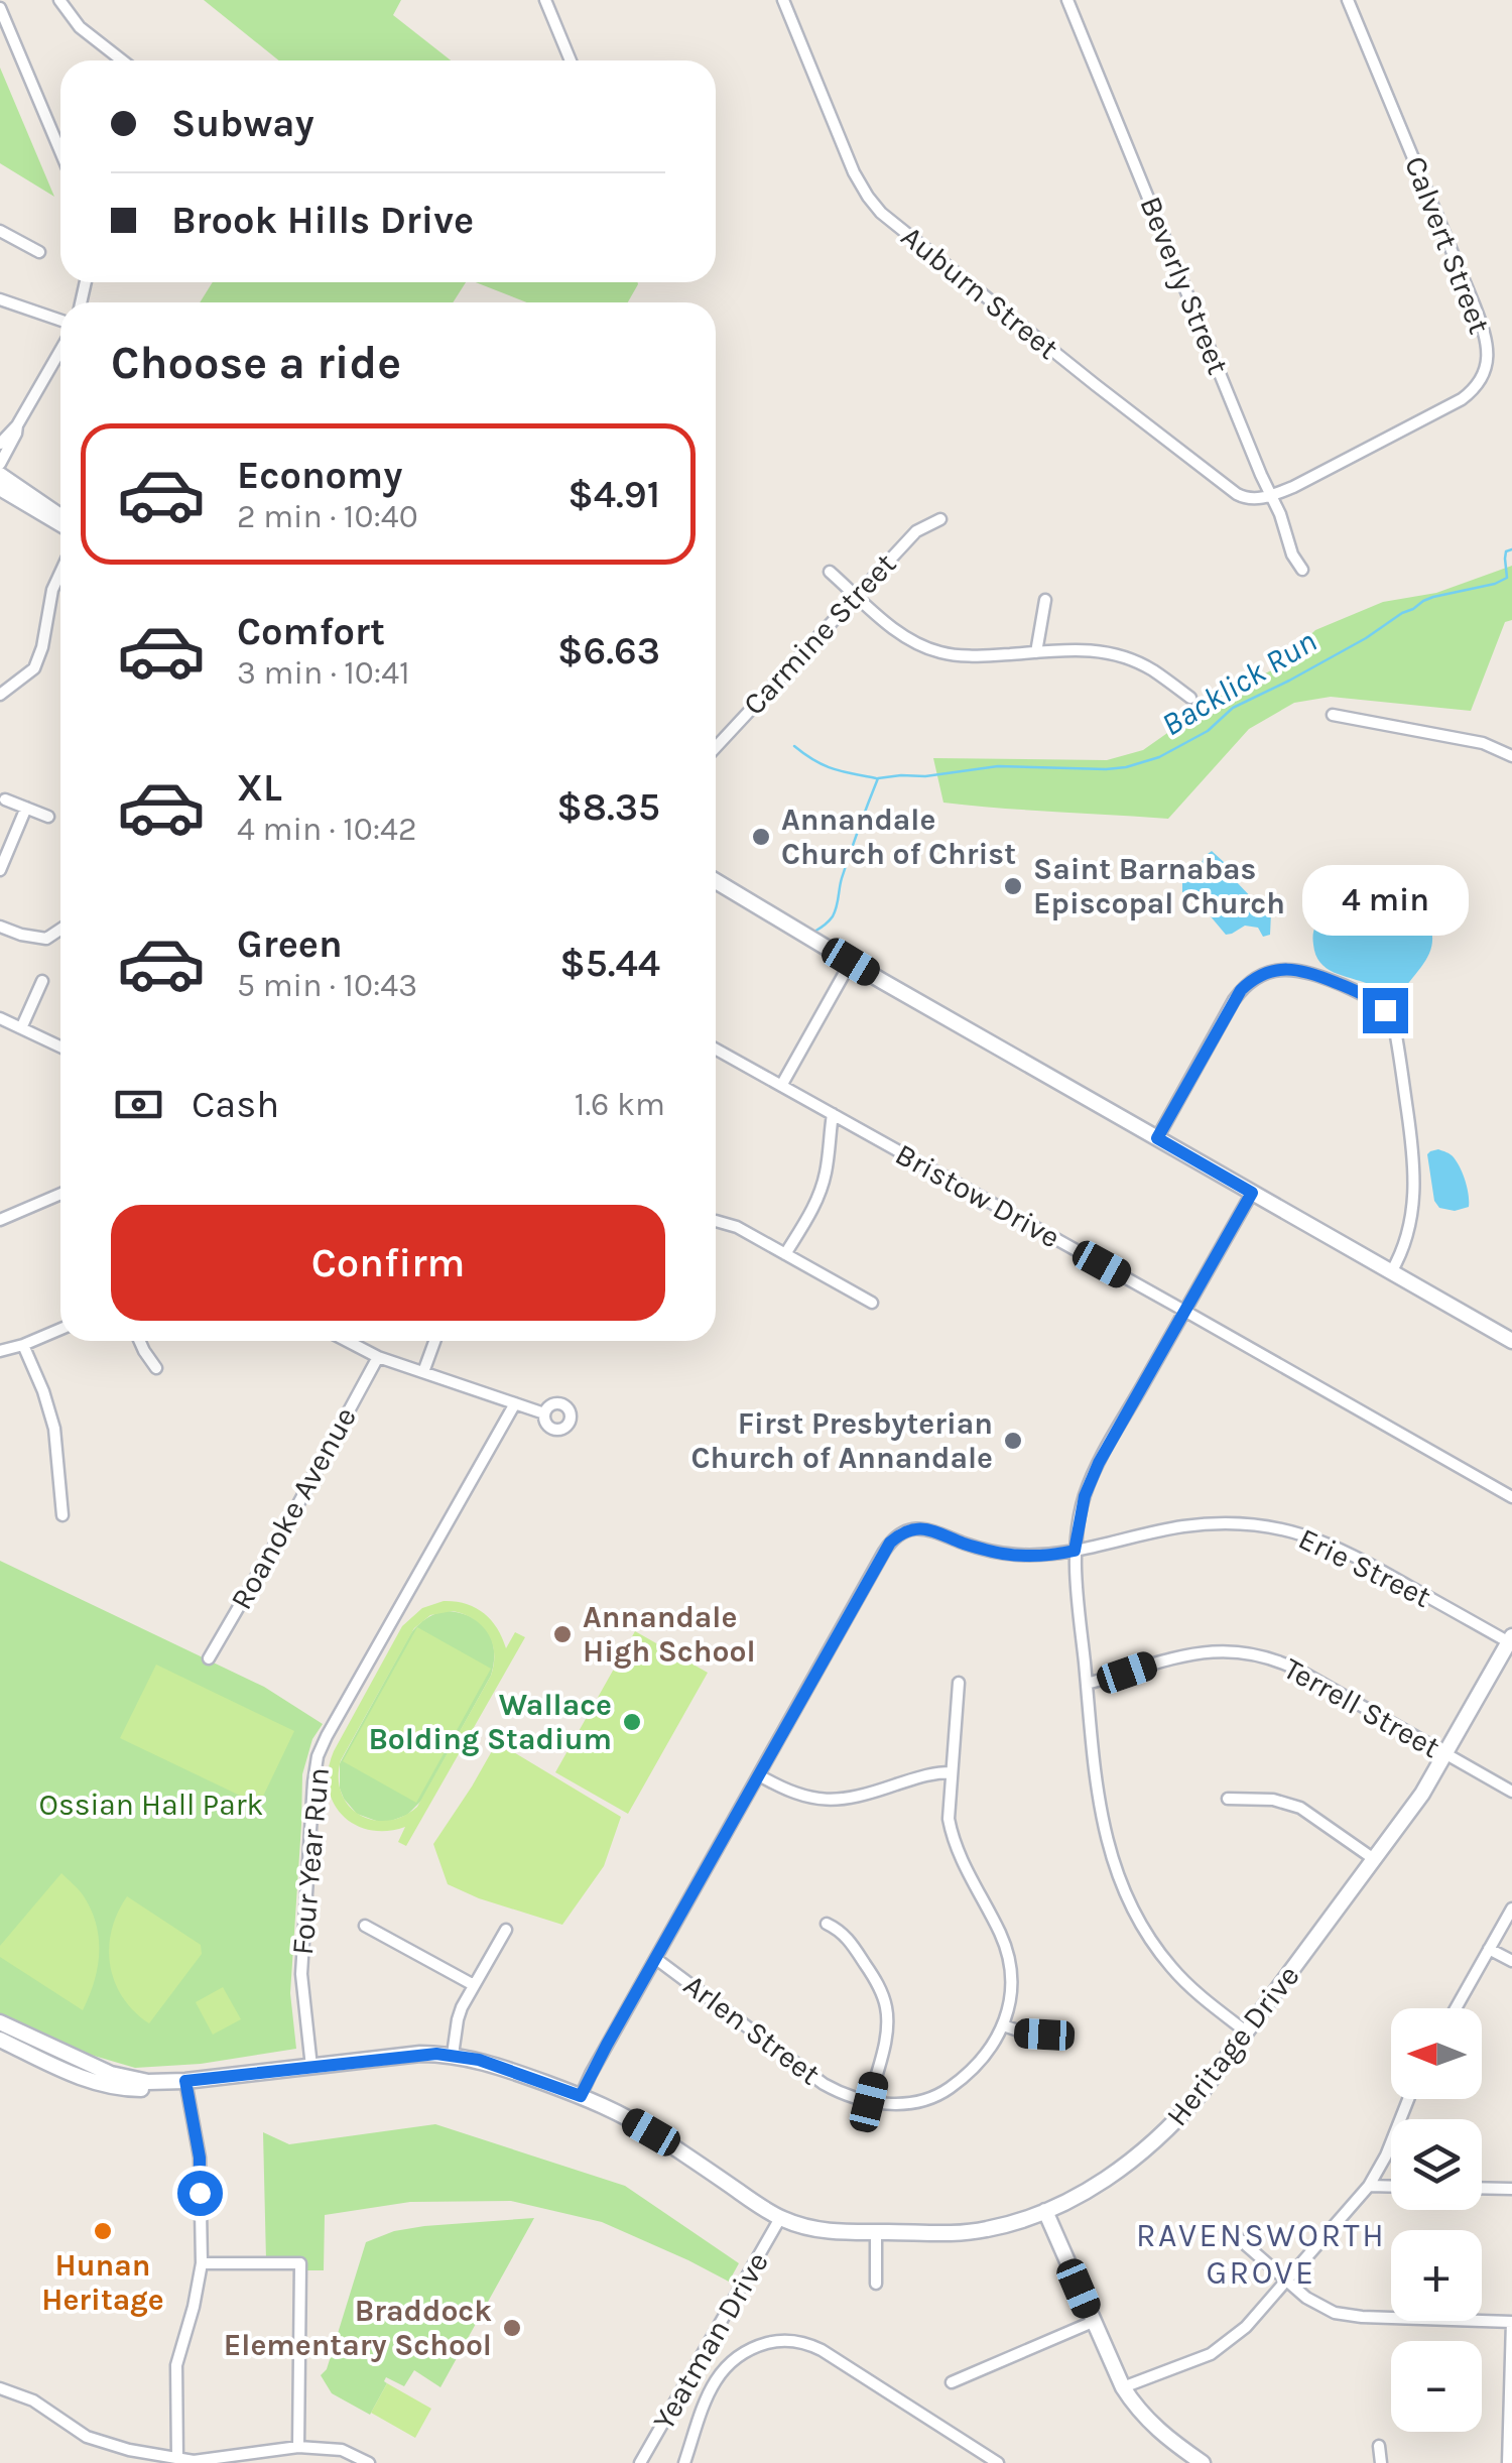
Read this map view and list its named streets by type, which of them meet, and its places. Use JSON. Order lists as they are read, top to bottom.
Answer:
{
  "streets": {
    "street": [
      "Calvert Street",
      "Beverly Street",
      "Auburn Street",
      "Carmine Street",
      "Bristow Drive",
      "Roanoke Avenue",
      "Erie Street",
      "Terrell Street",
      "Four Year Run",
      "Arlen Street",
      "Heritage Drive",
      "Yeatman Drive"
    ]
  },
  "crossings": [
    ["Calvert Street", "Beverly Street"],
    ["Calvert Street", "Auburn Street"],
    ["Beverly Street", "Auburn Street"],
    ["Erie Street", "Arlen Street"],
    ["Erie Street", "Heritage Drive"],
    ["Terrell Street", "Heritage Drive"],
    ["Four Year Run", "Heritage Drive"],
    ["Heritage Drive", "Yeatman Drive"]
  ],
  "districts": ["RAVENSWORTH GROVE"],
  "water": ["Backlick Run"],
  "parks": ["Ossian Hall Park"],
  "places": [
    "Annandale Church of Christ",
    "Saint Barnabas Episcopal Church",
    "First Presbyterian Church of Annandale",
    "Annandale High School",
    "Wallace Bolding Stadium",
    "Hunan Heritage",
    "Braddock Elementary School"
  ],
  "north": "left",
  "page": {
    "banner": ["Subway", "Brook Hills Drive"],
    "heading": "Choose a ride",
    "list": [
      {
        "name": "Economy",
        "note": "2 min · 10:40",
        "value": "$4.91"
      },
      {
        "name": "Comfort",
        "note": "3 min · 10:41",
        "value": "$6.63"
      },
      {
        "name": "XL",
        "note": "4 min · 10:42",
        "value": "$8.35"
      },
      {
        "name": "Green",
        "note": "5 min · 10:43",
        "value": "$5.44"
      }
    ],
    "bubble": "4 min",
    "pay": ["Cash", "1.6 km"],
    "buttons": "Confirm",
    "map_buttons": ["+", "−"]
  }
}
